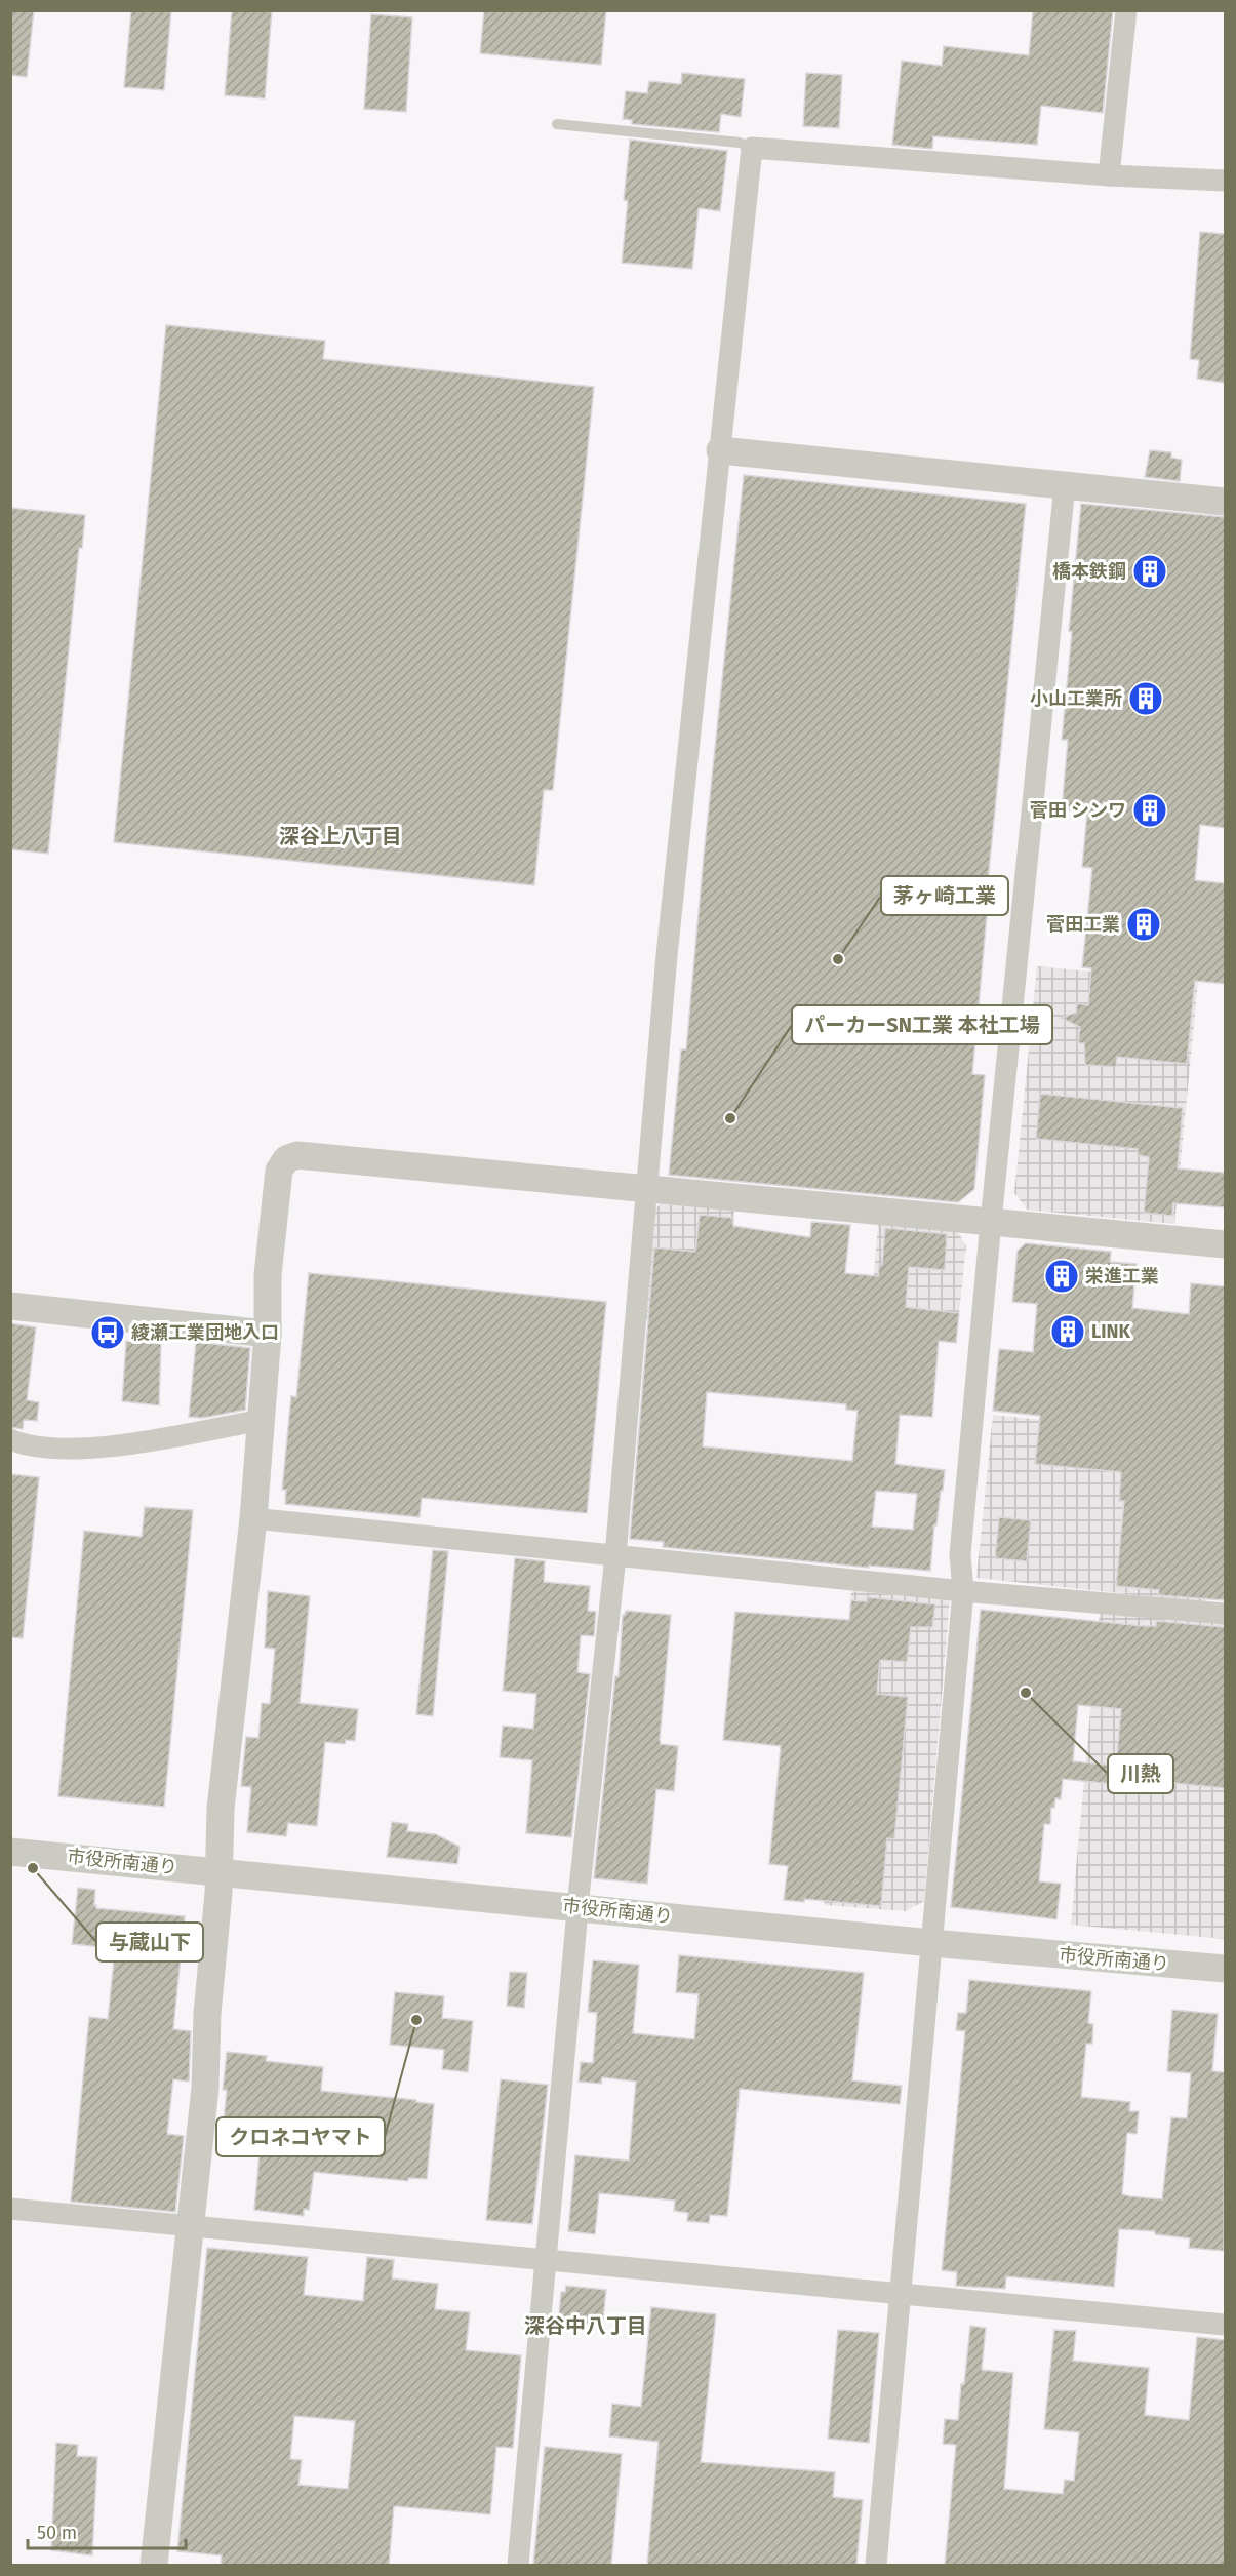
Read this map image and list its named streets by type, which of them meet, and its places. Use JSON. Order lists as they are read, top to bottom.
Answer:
{
  "streets": {
    "street": ["市役所南通り"]
  },
  "districts": ["深谷上八丁目", "深谷中八丁目"],
  "places": {
    "building": [
      "橋本鉄鋼",
      "小山工業所",
      "菅田 シンワ",
      "菅田工業",
      "栄進工業",
      "LINK"
    ],
    "other": [
      "茅ヶ崎工業",
      "パーカーSN工業 本社工場",
      "川熱",
      "与蔵山下",
      "クロネコヤマト"
    ],
    "bus stop": ["綾瀬工業団地入口"]
  },
  "scale_bar": "50 m"
}
